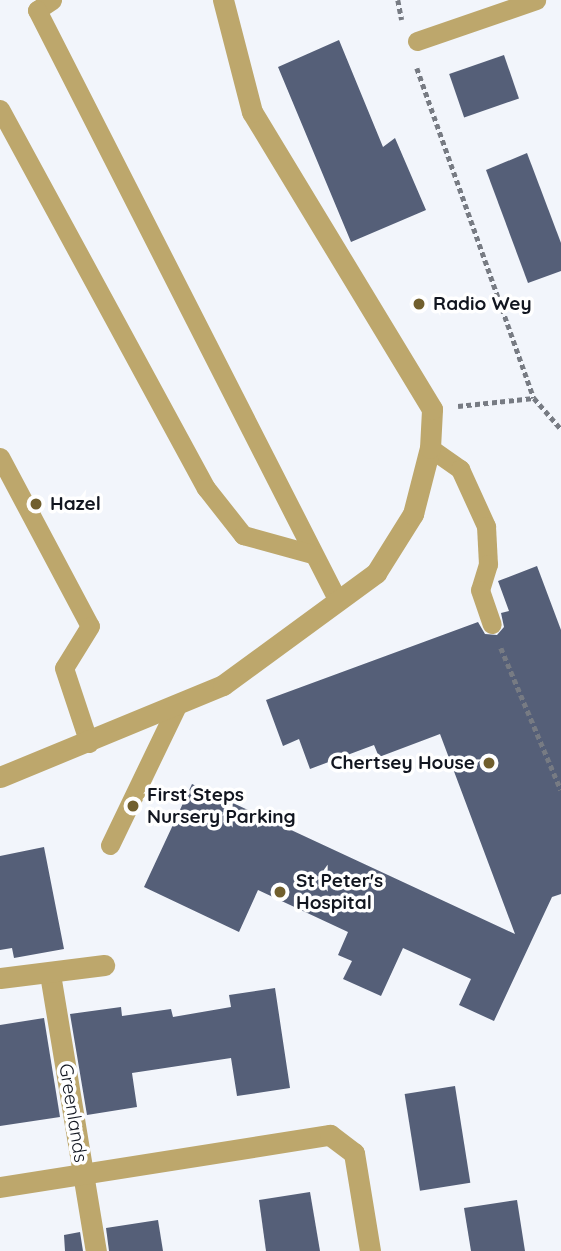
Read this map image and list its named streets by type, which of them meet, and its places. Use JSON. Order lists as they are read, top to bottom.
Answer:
{
  "streets": {
    "street": ["Greenlands"]
  },
  "places": [
    "Radio Wey",
    "Hazel",
    "Chertsey House",
    "First Steps Nursery Parking",
    "St Peter's Hospital"
  ]
}
